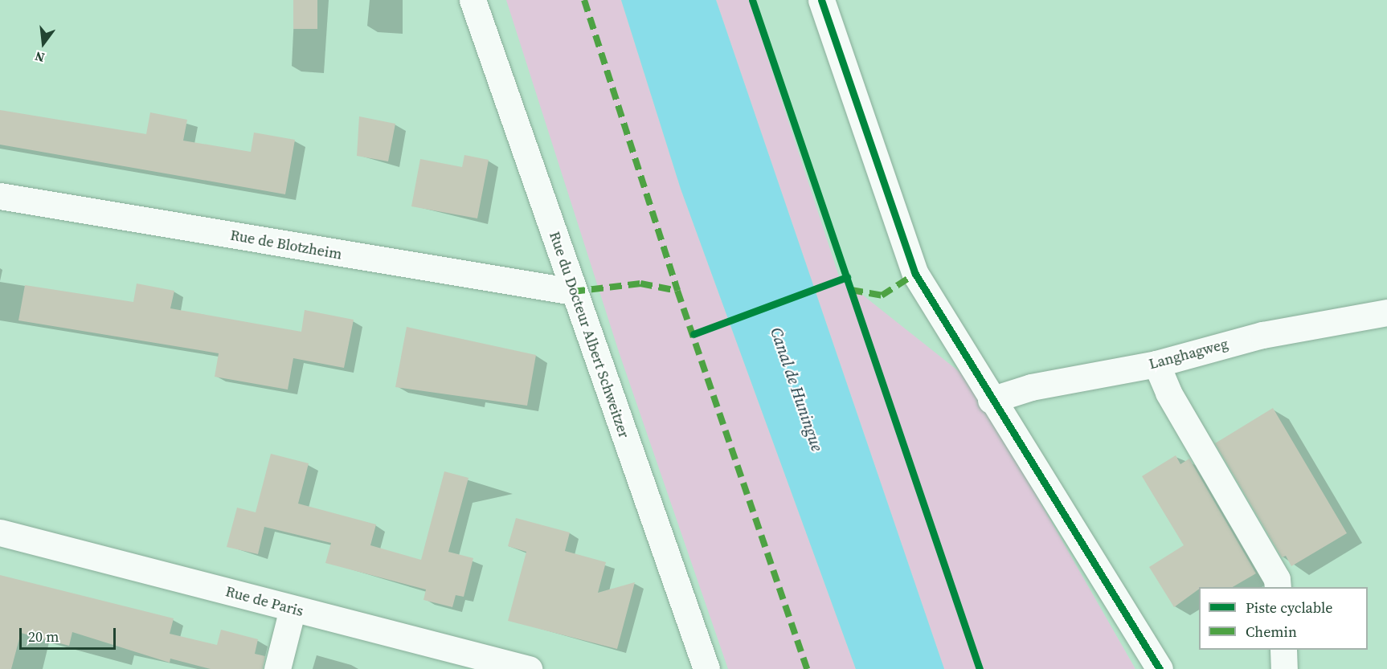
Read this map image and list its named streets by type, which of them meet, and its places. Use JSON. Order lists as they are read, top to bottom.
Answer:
{
  "streets": {
    "street": [
      "Rue de Blotzheim",
      "Rue du Docteur Albert Schweitzer",
      "Langhagweg",
      "Rue de Paris"
    ]
  },
  "crossings": [
    ["Rue de Blotzheim", "Rue du Docteur Albert Schweitzer"]
  ],
  "water": ["Canal de Huningue"],
  "legend": ["Piste cyclable", "Chemin"],
  "scale_bar": "20 m",
  "north": "bottom"
}
